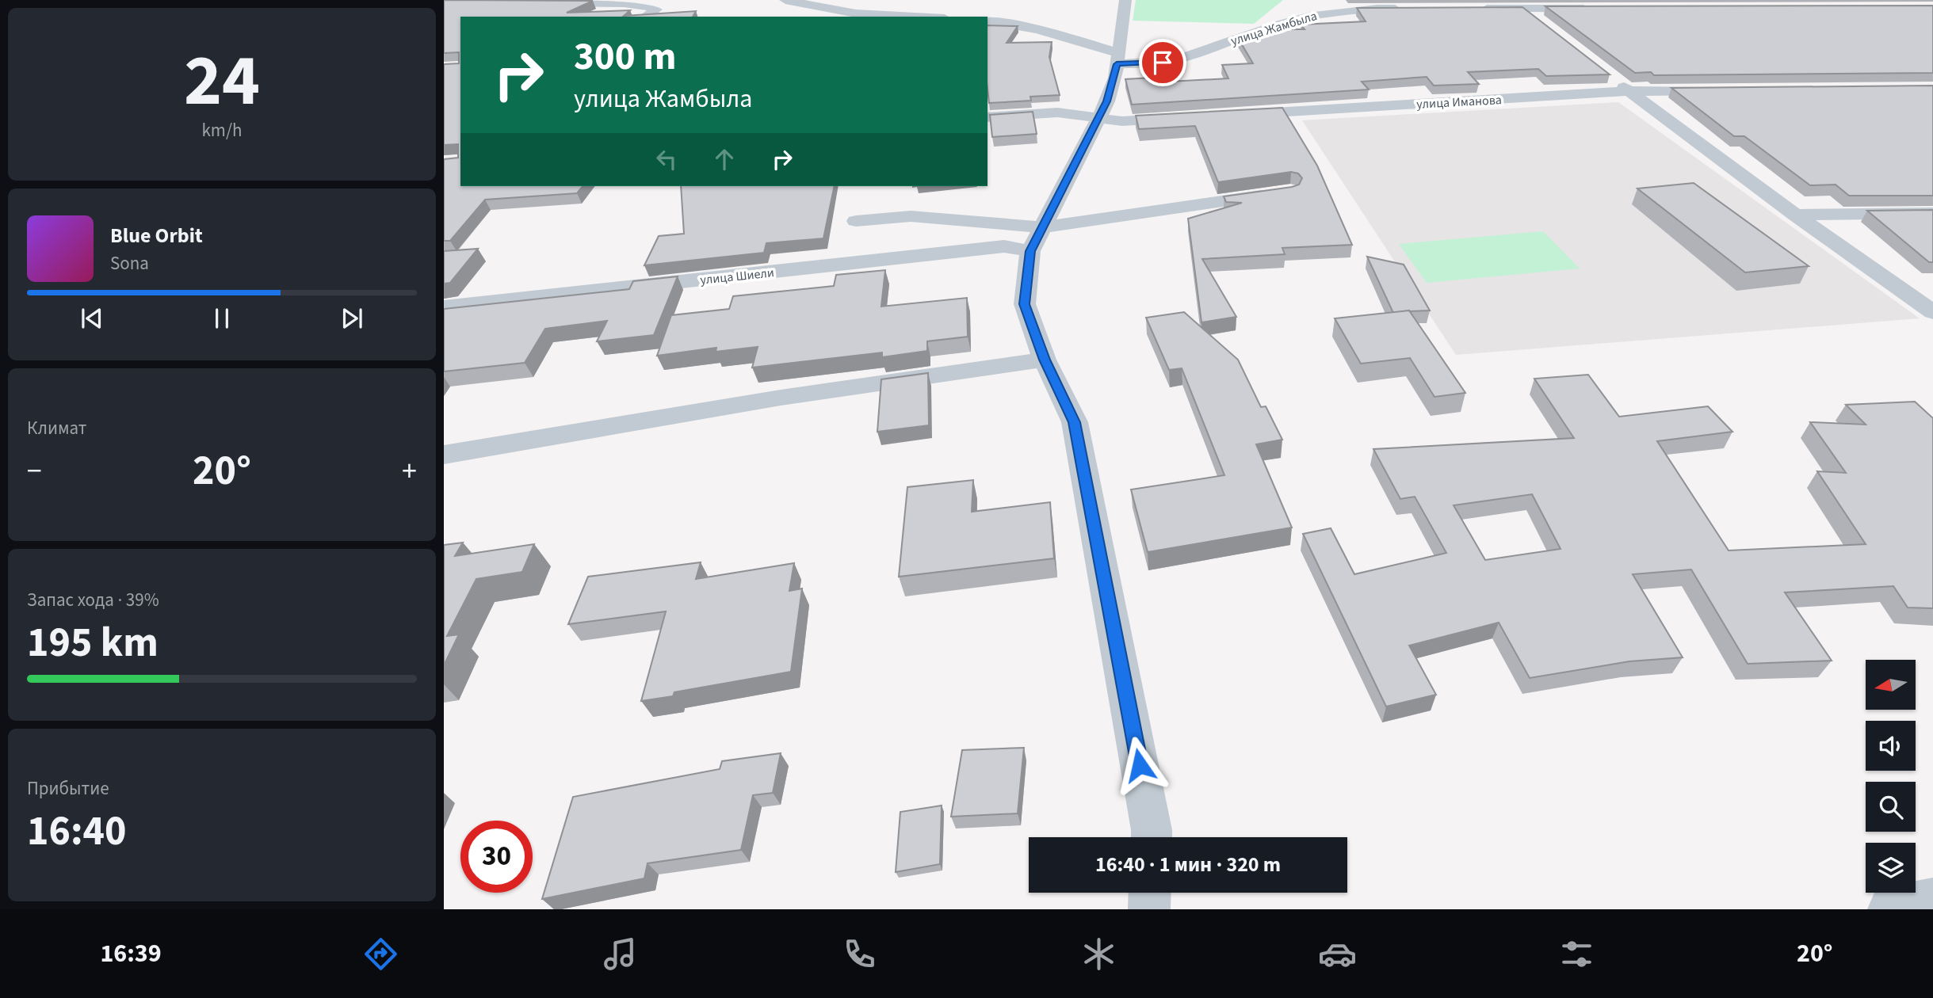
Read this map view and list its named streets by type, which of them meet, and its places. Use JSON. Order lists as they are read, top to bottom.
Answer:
{
  "streets": {
    "street": ["улица Жамбыла", "улица Иманова", "улица Шиели"]
  },
  "north": "left",
  "page": {
    "tile": [
      ["24", "km/h"],
      "Климат",
      ["Запас хода · 39%", "195 km"],
      ["Прибытие", "16:40"]
    ],
    "turn": ["300 m", "улица Жамбыла"],
    "song": ["Blue Orbit", "Sona"],
    "heat": ["−", "20°", "+"],
    "limit": "30",
    "trip": "16:40 · 1 мин · 320 m",
    "tabs": ["16:39", "20°"]
  }
}
